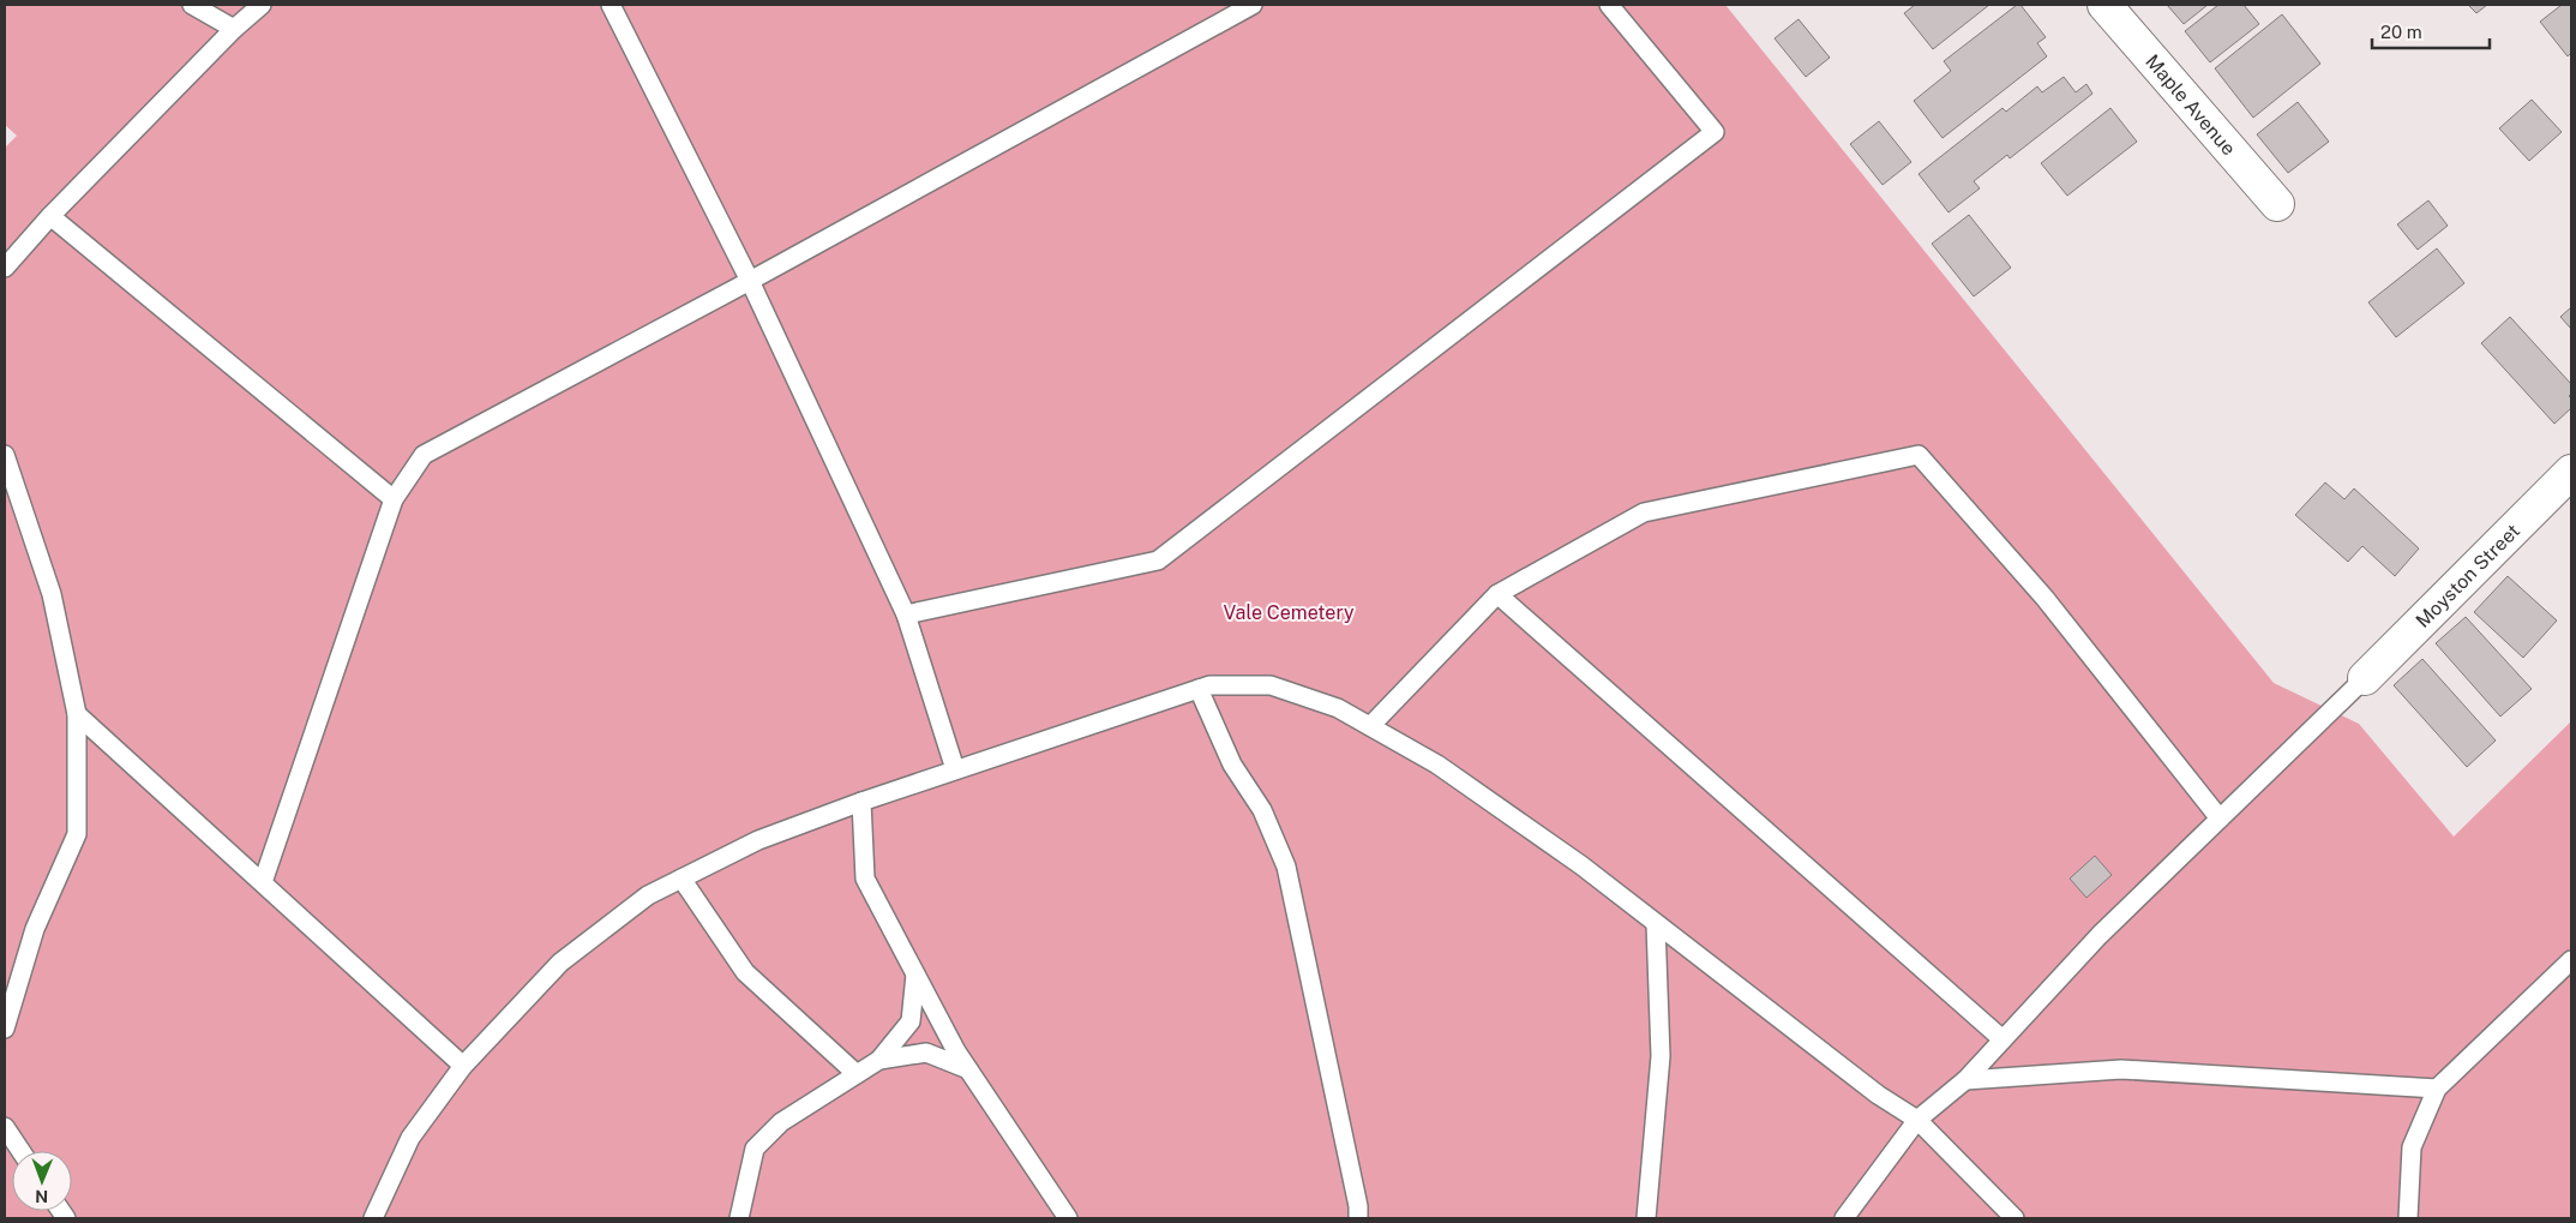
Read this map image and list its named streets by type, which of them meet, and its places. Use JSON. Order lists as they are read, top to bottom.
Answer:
{
  "streets": {
    "street": ["Maple Avenue", "Moyston Street"]
  },
  "parks": ["Vale Cemetery"],
  "scale_bar": "20 m",
  "north": "bottom"
}
